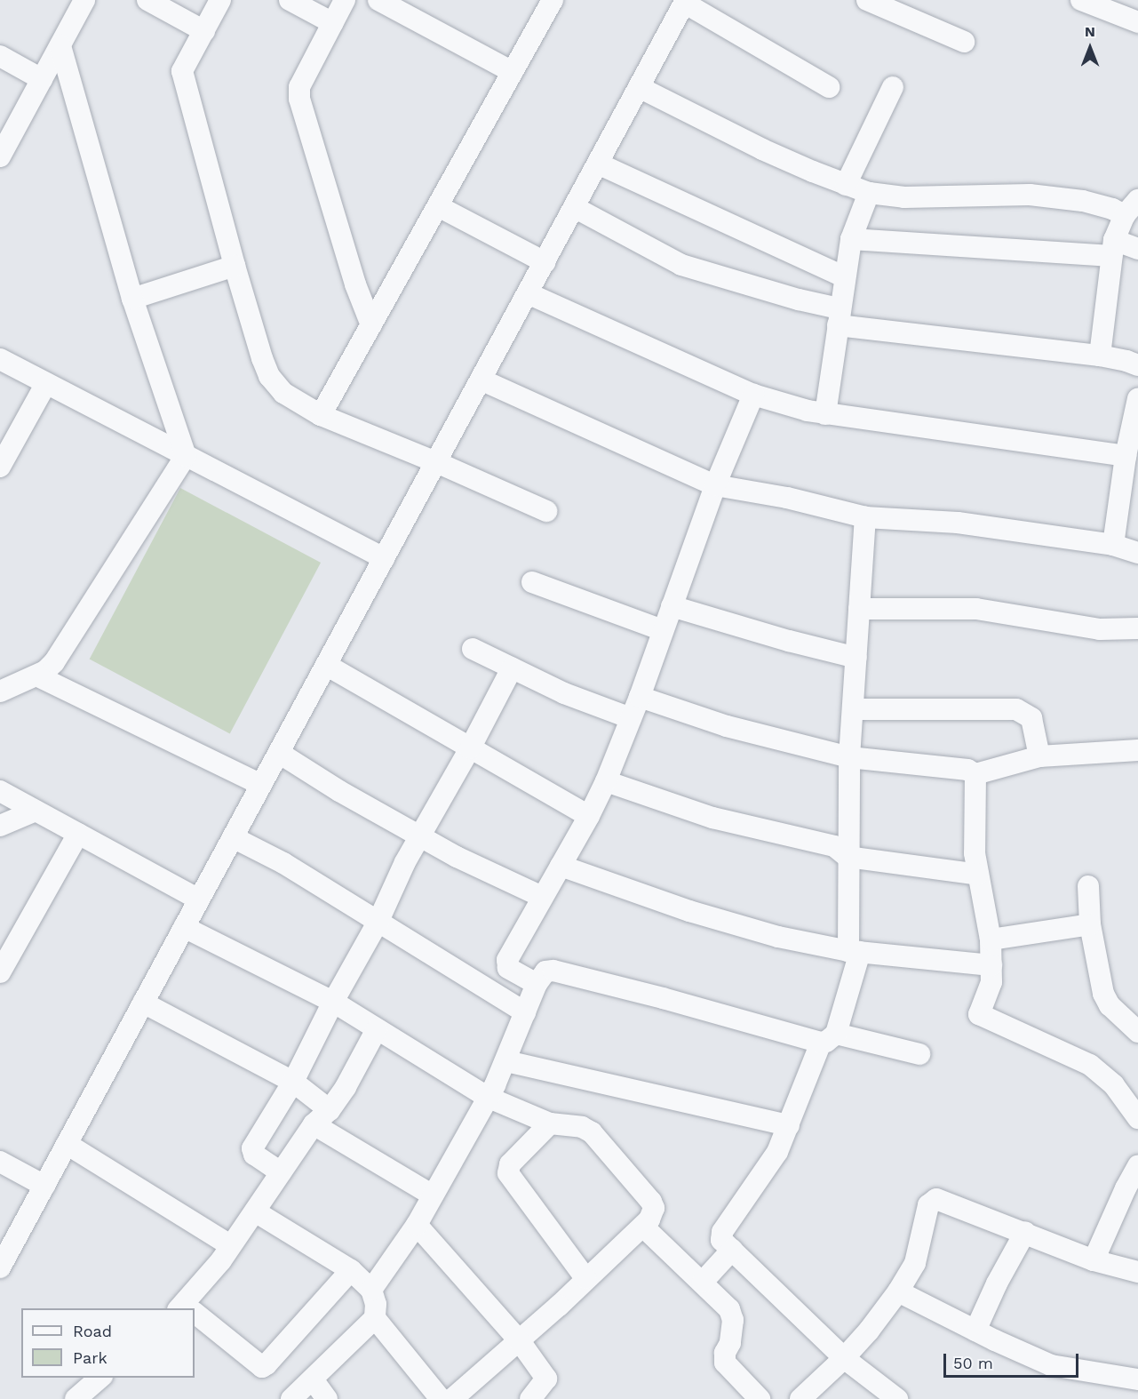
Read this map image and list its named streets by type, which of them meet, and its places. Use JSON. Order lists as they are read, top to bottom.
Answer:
{
  "legend": ["Road", "Park"],
  "scale_bar": "50 m",
  "north": "top"
}
